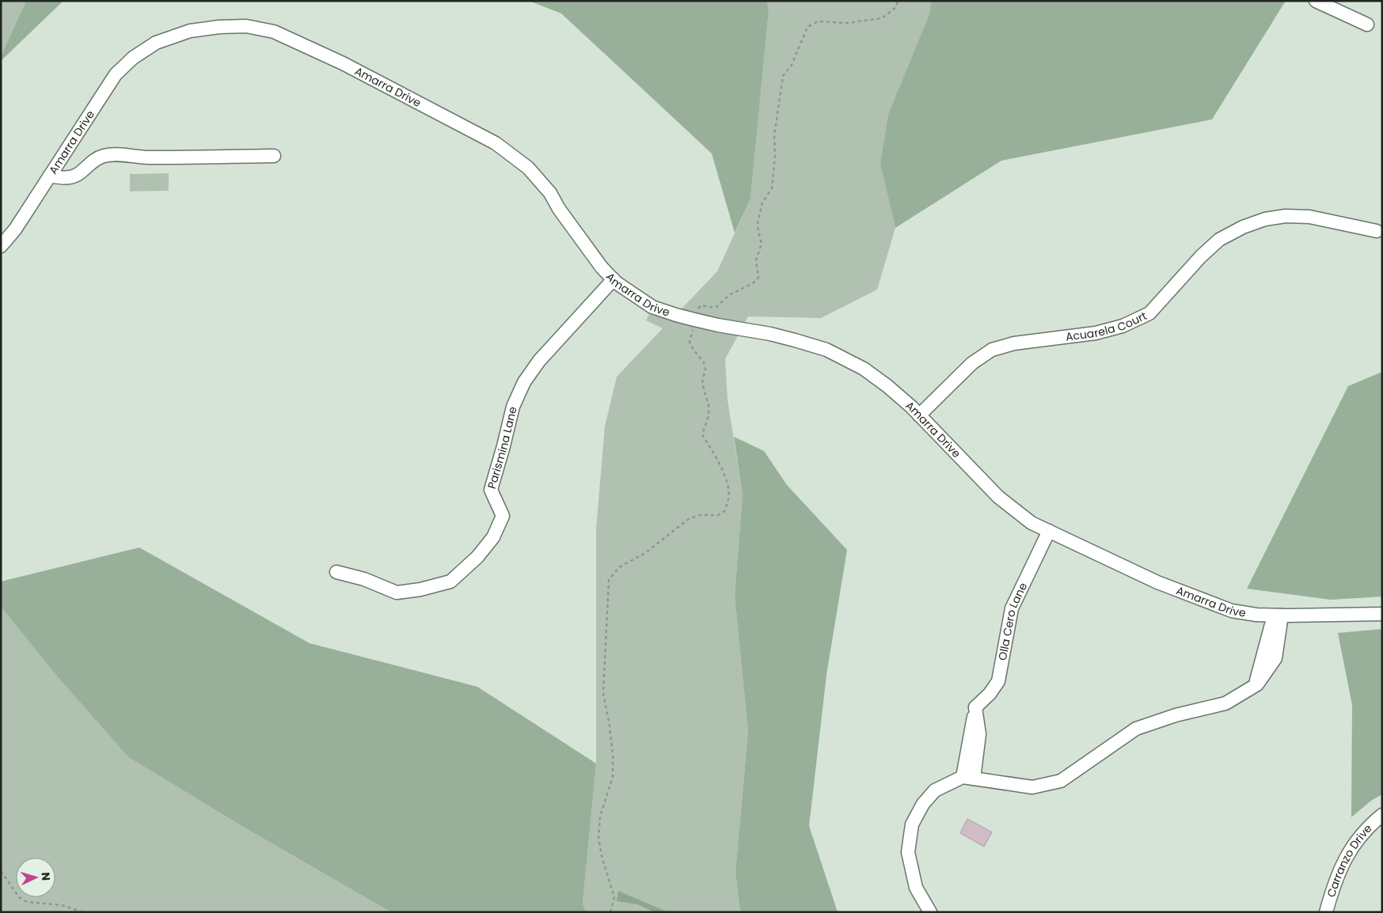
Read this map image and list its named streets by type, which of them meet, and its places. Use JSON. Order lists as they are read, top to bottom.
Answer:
{
  "streets": {
    "street": [
      "Amarra Drive",
      "Acuarela Court",
      "Parismina Lane",
      "Olla Cero Lane",
      "Carranzo Drive"
    ]
  },
  "crossings": [
    ["Amarra Drive", "Acuarela Court"],
    ["Amarra Drive", "Parismina Lane"],
    ["Amarra Drive", "Olla Cero Lane"]
  ],
  "north": "right"
}
